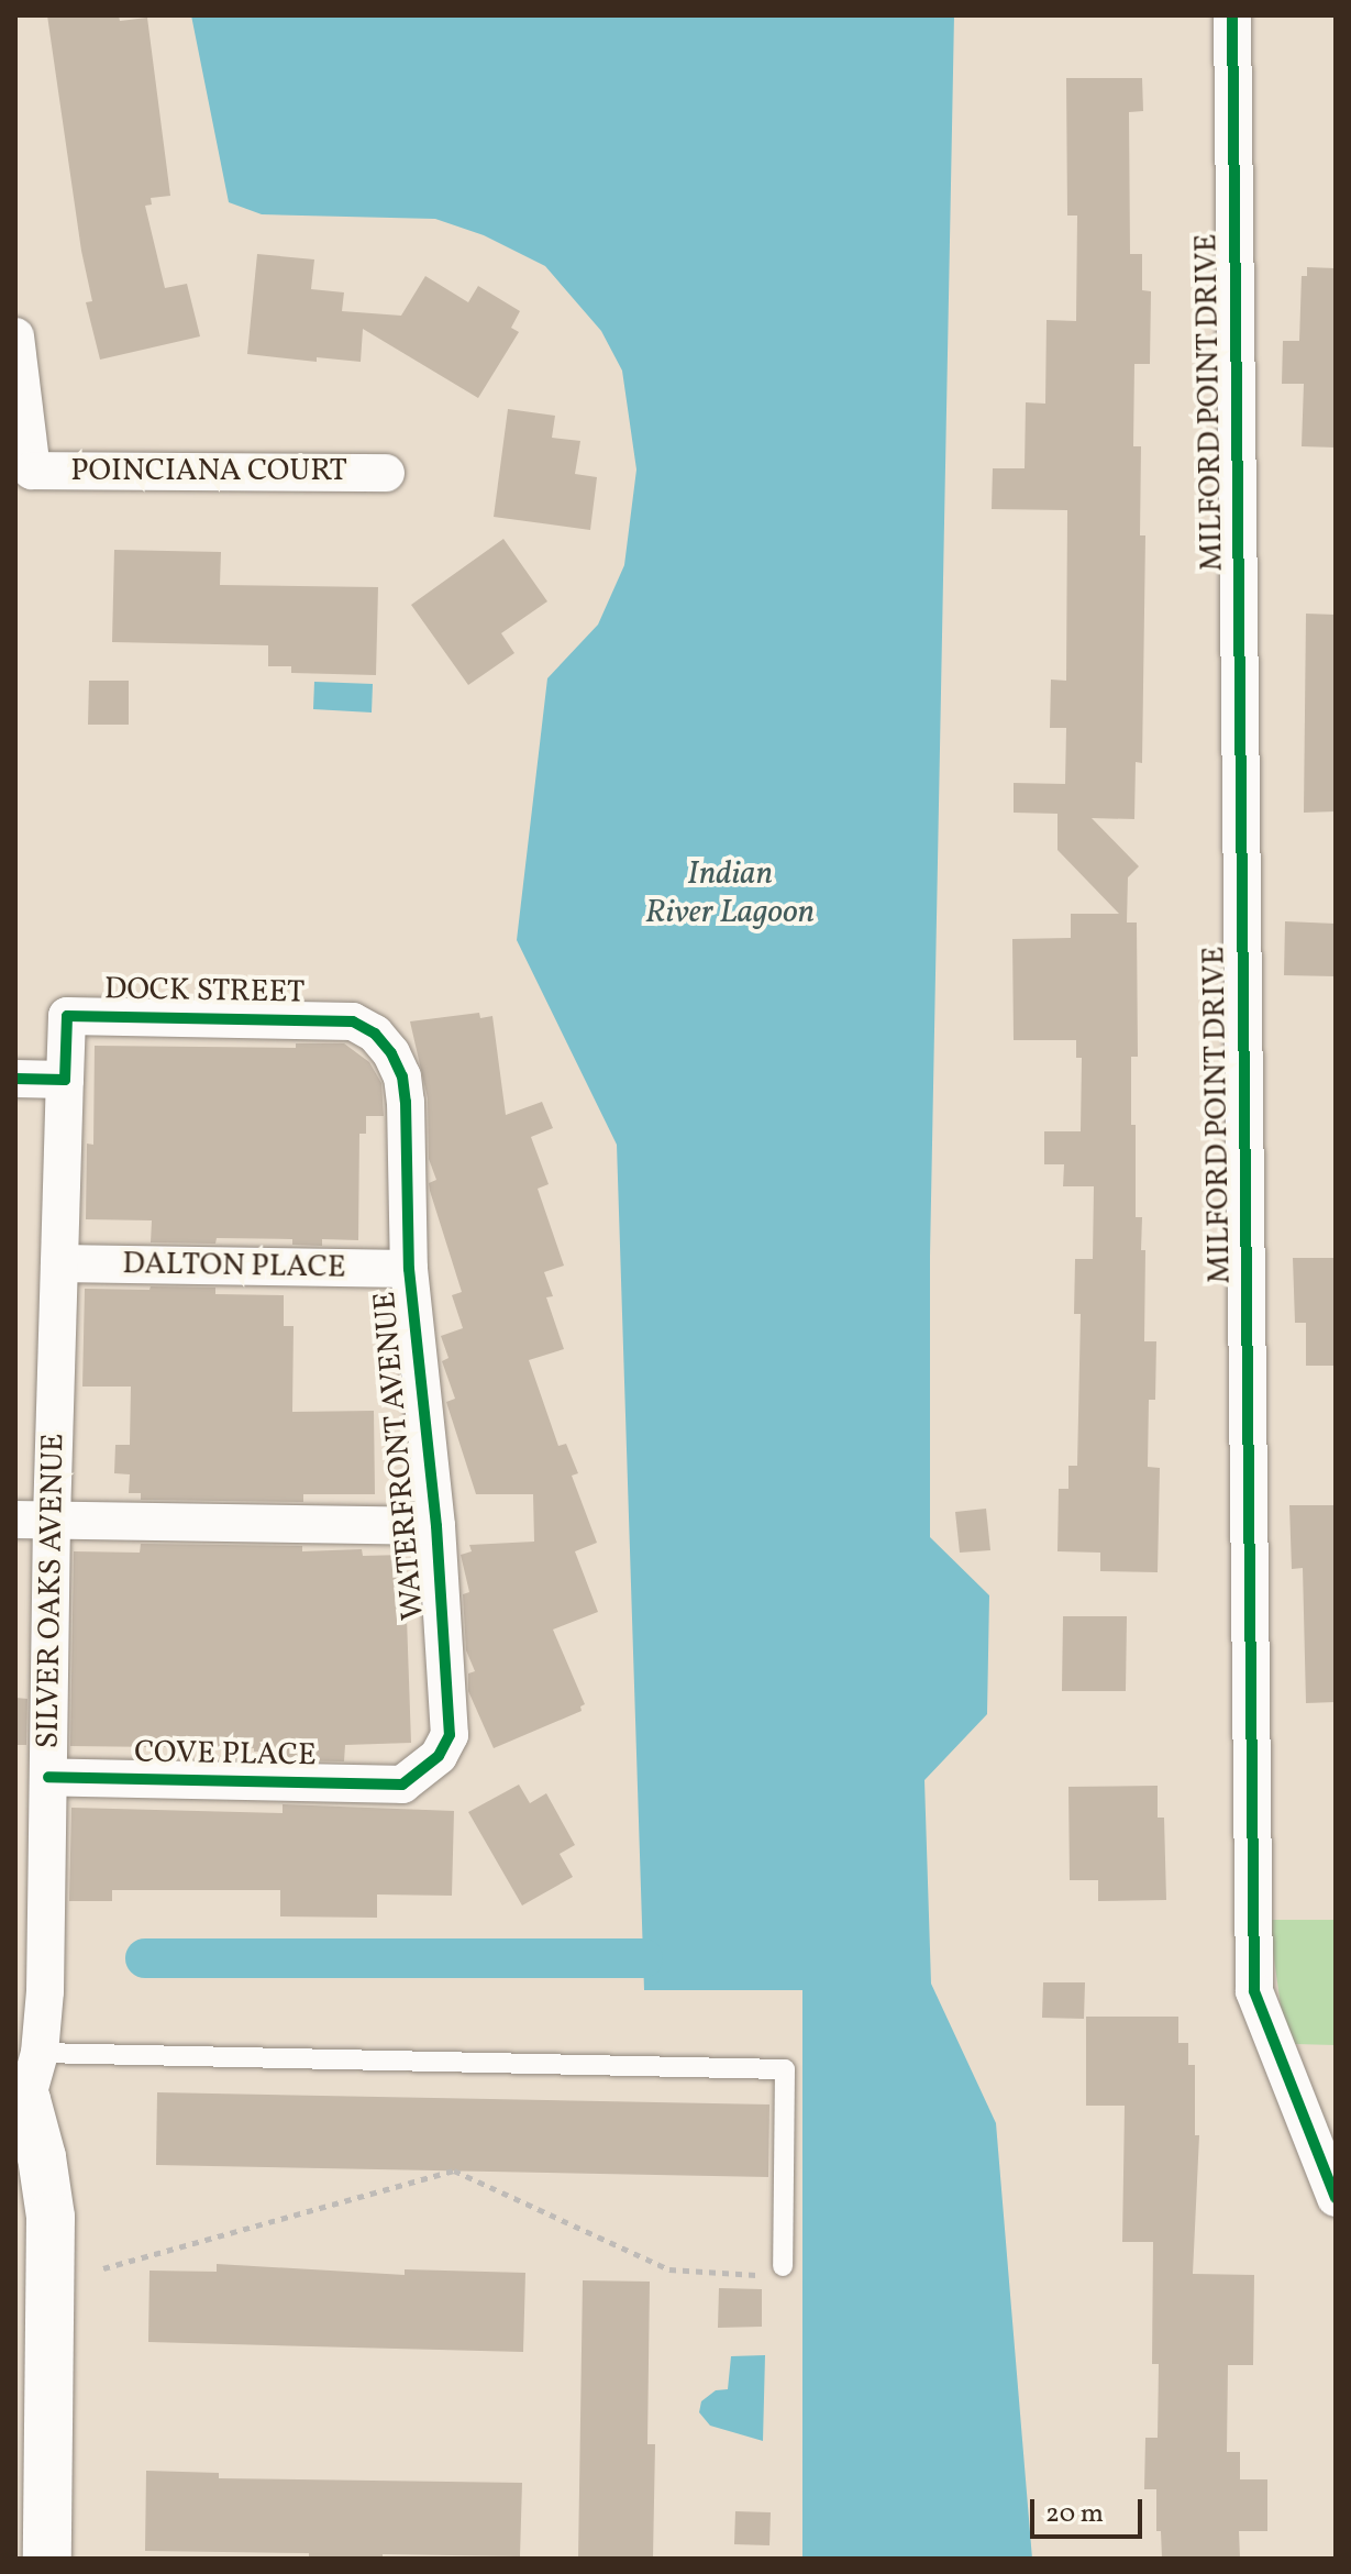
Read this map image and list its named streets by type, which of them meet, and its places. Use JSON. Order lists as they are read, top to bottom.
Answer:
{
  "streets": {
    "street": [
      "MILFORD POINT DRIVE",
      "POINCIANA COURT",
      "DOCK STREET",
      "DALTON PLACE",
      "WATERFRONT AVENUE",
      "SILVER OAKS AVENUE",
      "COVE PLACE"
    ]
  },
  "crossings": [
    ["DOCK STREET", "WATERFRONT AVENUE"],
    ["DOCK STREET", "SILVER OAKS AVENUE"],
    ["DALTON PLACE", "WATERFRONT AVENUE"],
    ["DALTON PLACE", "SILVER OAKS AVENUE"],
    ["WATERFRONT AVENUE", "COVE PLACE"],
    ["SILVER OAKS AVENUE", "COVE PLACE"]
  ],
  "water": ["Indian River Lagoon"],
  "scale_bar": "20 m"
}
